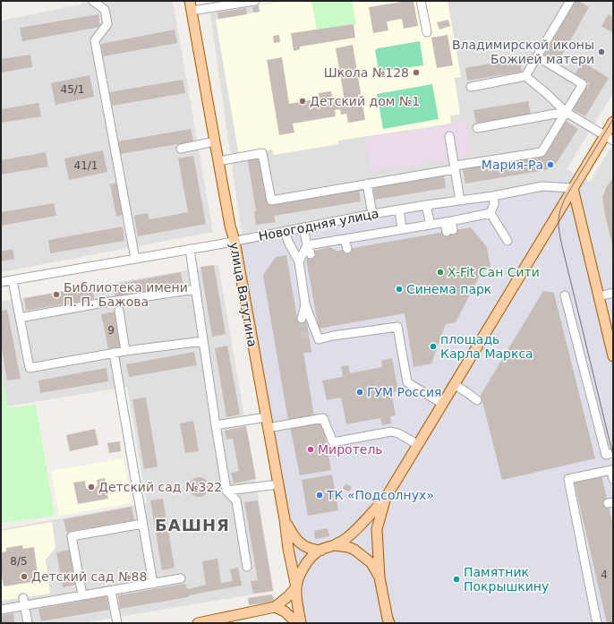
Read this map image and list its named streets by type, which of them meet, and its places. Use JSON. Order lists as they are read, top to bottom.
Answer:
{
  "streets": {
    "main road": ["улица Ватутина"],
    "street": ["Новогодняя улица"]
  },
  "crossings": [
    ["Новогодняя улица", "улица Ватутина"]
  ],
  "districts": ["БАШНЯ"],
  "places": [
    "Владимирской иконы Божией матери",
    "Школа №128",
    "Детский дом №1",
    "Мария-Ра",
    "X-Fit Сан Сити",
    "Синема парк",
    "Библиотека имени П. П. Бажова",
    "площадь Карла Маркса",
    "ГУМ Россия",
    "Миротель",
    "Детский сад №322",
    "ТК «Подсолнух»",
    "Детский сад №88",
    "Памятник Покрышкину"
  ],
  "house_numbers": [
    "45/1",
    "41/1",
    "9",
    "8/5",
    "4"
  ]
}
